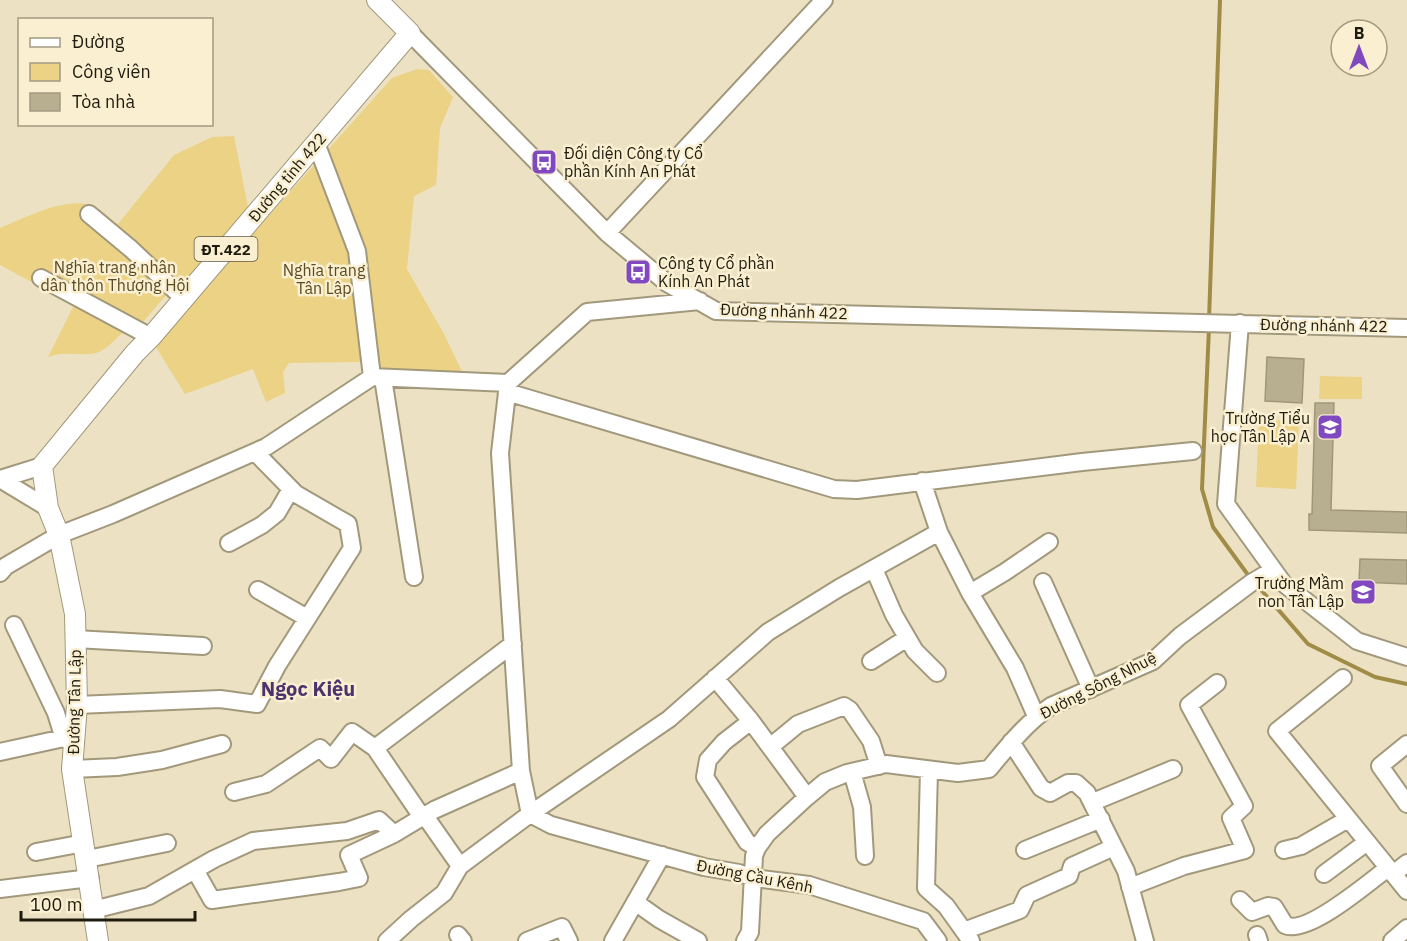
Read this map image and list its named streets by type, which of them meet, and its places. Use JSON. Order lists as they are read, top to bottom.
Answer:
{
  "streets": {
    "main road": ["Đường tỉnh 422", "ĐT.422", "Đường Tân Lập"],
    "street": ["Đường nhánh 422", "Đường Sông Nhuệ", "Đường Cầu Kênh"]
  },
  "crossings": [
    ["Đường tỉnh 422", "Đường nhánh 422"],
    ["Đường tỉnh 422", "Đường Tân Lập"]
  ],
  "districts": ["Ngọc Kiệu"],
  "parks": ["Nghĩa trang nhân dân thôn Thượng Hội", "Nghĩa trang Tân Lập"],
  "places": {
    "bus stop": ["Đối diện Công ty Cổ phần Kính An Phát", "Công ty Cổ phần Kính An Phát"],
    "school or university": ["Trường Tiểu học Tân Lập A", "Trường Mầm non Tân Lập"]
  },
  "legend": ["Đường", "Công viên", "Tòa nhà"],
  "scale_bar": "100 m",
  "north": "top"
}
